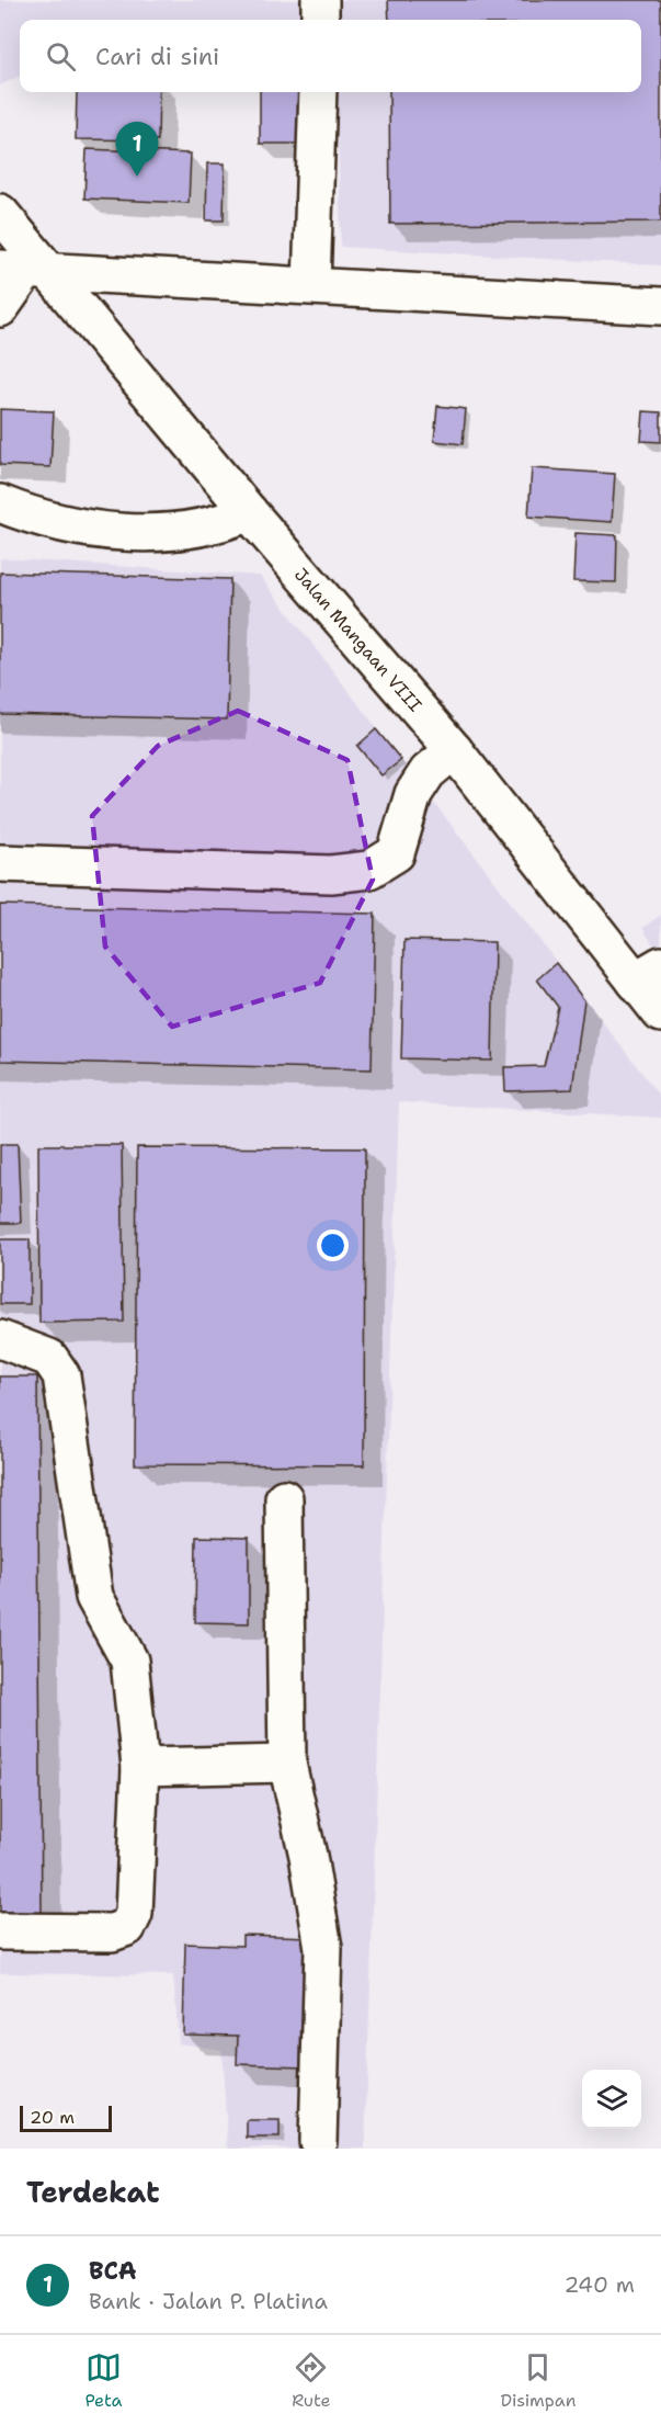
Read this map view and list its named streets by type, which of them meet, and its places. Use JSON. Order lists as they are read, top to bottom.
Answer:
{
  "streets": {
    "street": ["Jalan Mangaan VIII"]
  },
  "scale_bar": "20 m",
  "page": {
    "search": "Cari di sini",
    "pins": "1",
    "scale": "20 m",
    "heading": "Terdekat",
    "list": [
      {
        "mark": "1",
        "name": "BCA",
        "note": "Bank · Jalan P. Platina",
        "value": "240 m"
      }
    ],
    "nav": ["Peta", "Rute", "Disimpan"]
  }
}
